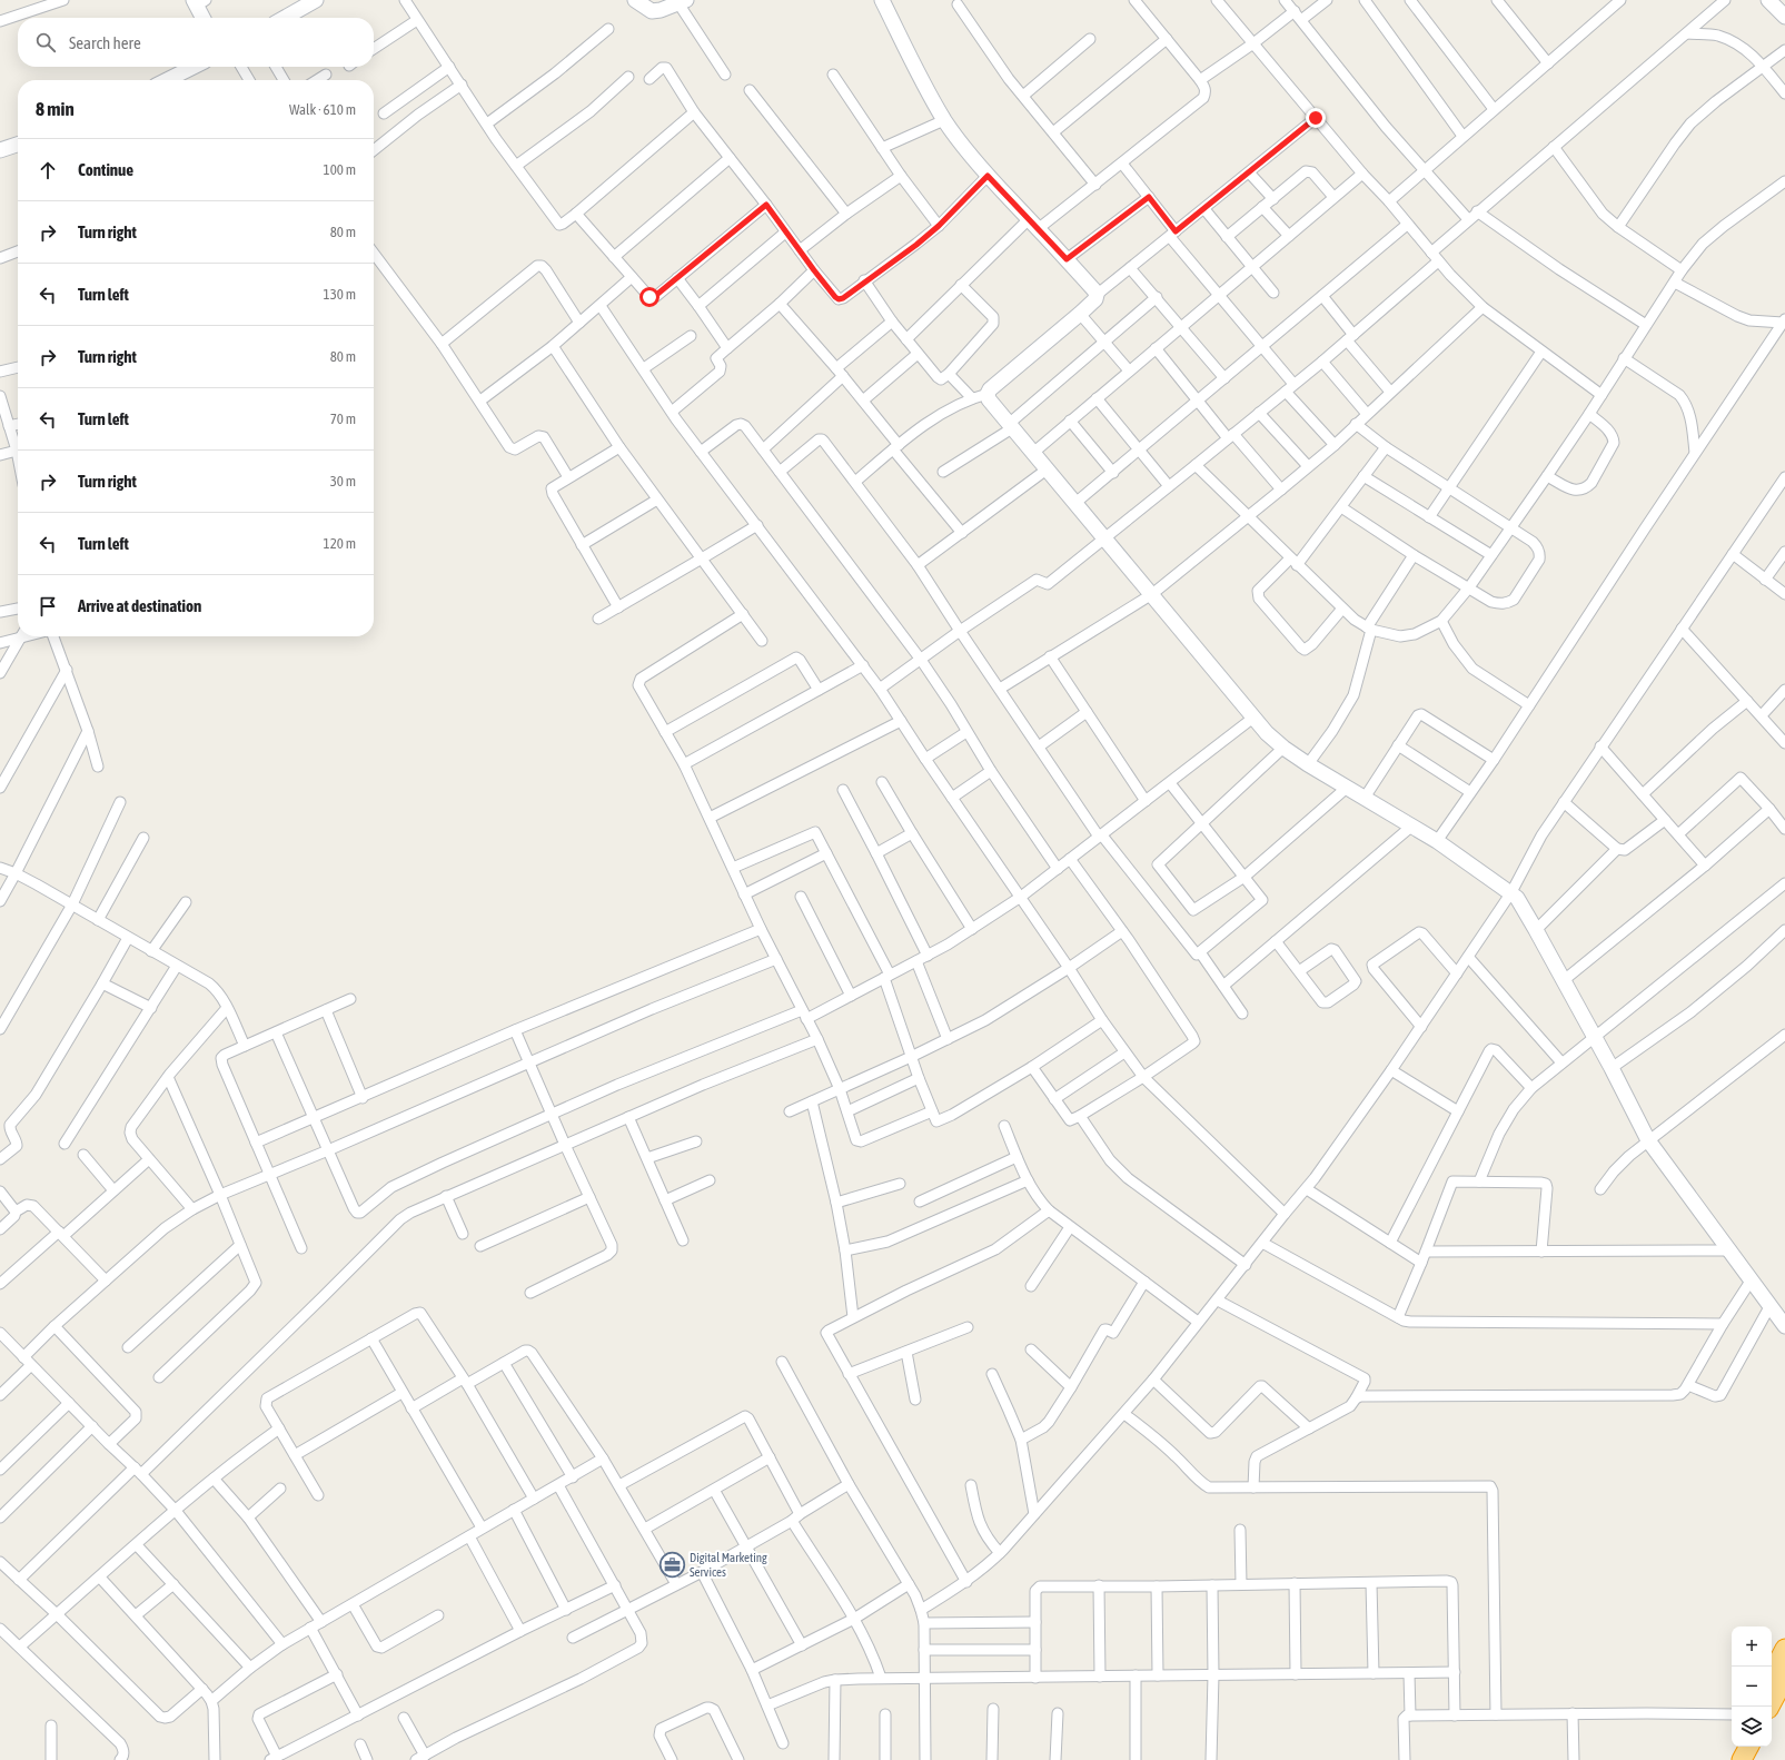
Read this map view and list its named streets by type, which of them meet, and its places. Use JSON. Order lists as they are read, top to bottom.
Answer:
{
  "places": {
    "office": ["Digital Marketing Services"]
  },
  "page": {
    "search": "Search here",
    "heading": ["8 min", "Walk · 610 m"],
    "list": [
      ["Continue", "100 m"],
      ["Turn right", "80 m"],
      ["Turn left", "130 m"],
      ["Turn right", "80 m"],
      ["Turn left", "70 m"],
      ["Turn right", "30 m"],
      ["Turn left", "120 m"],
      "Arrive at destination"
    ],
    "map_buttons": ["+", "−"]
  }
}
